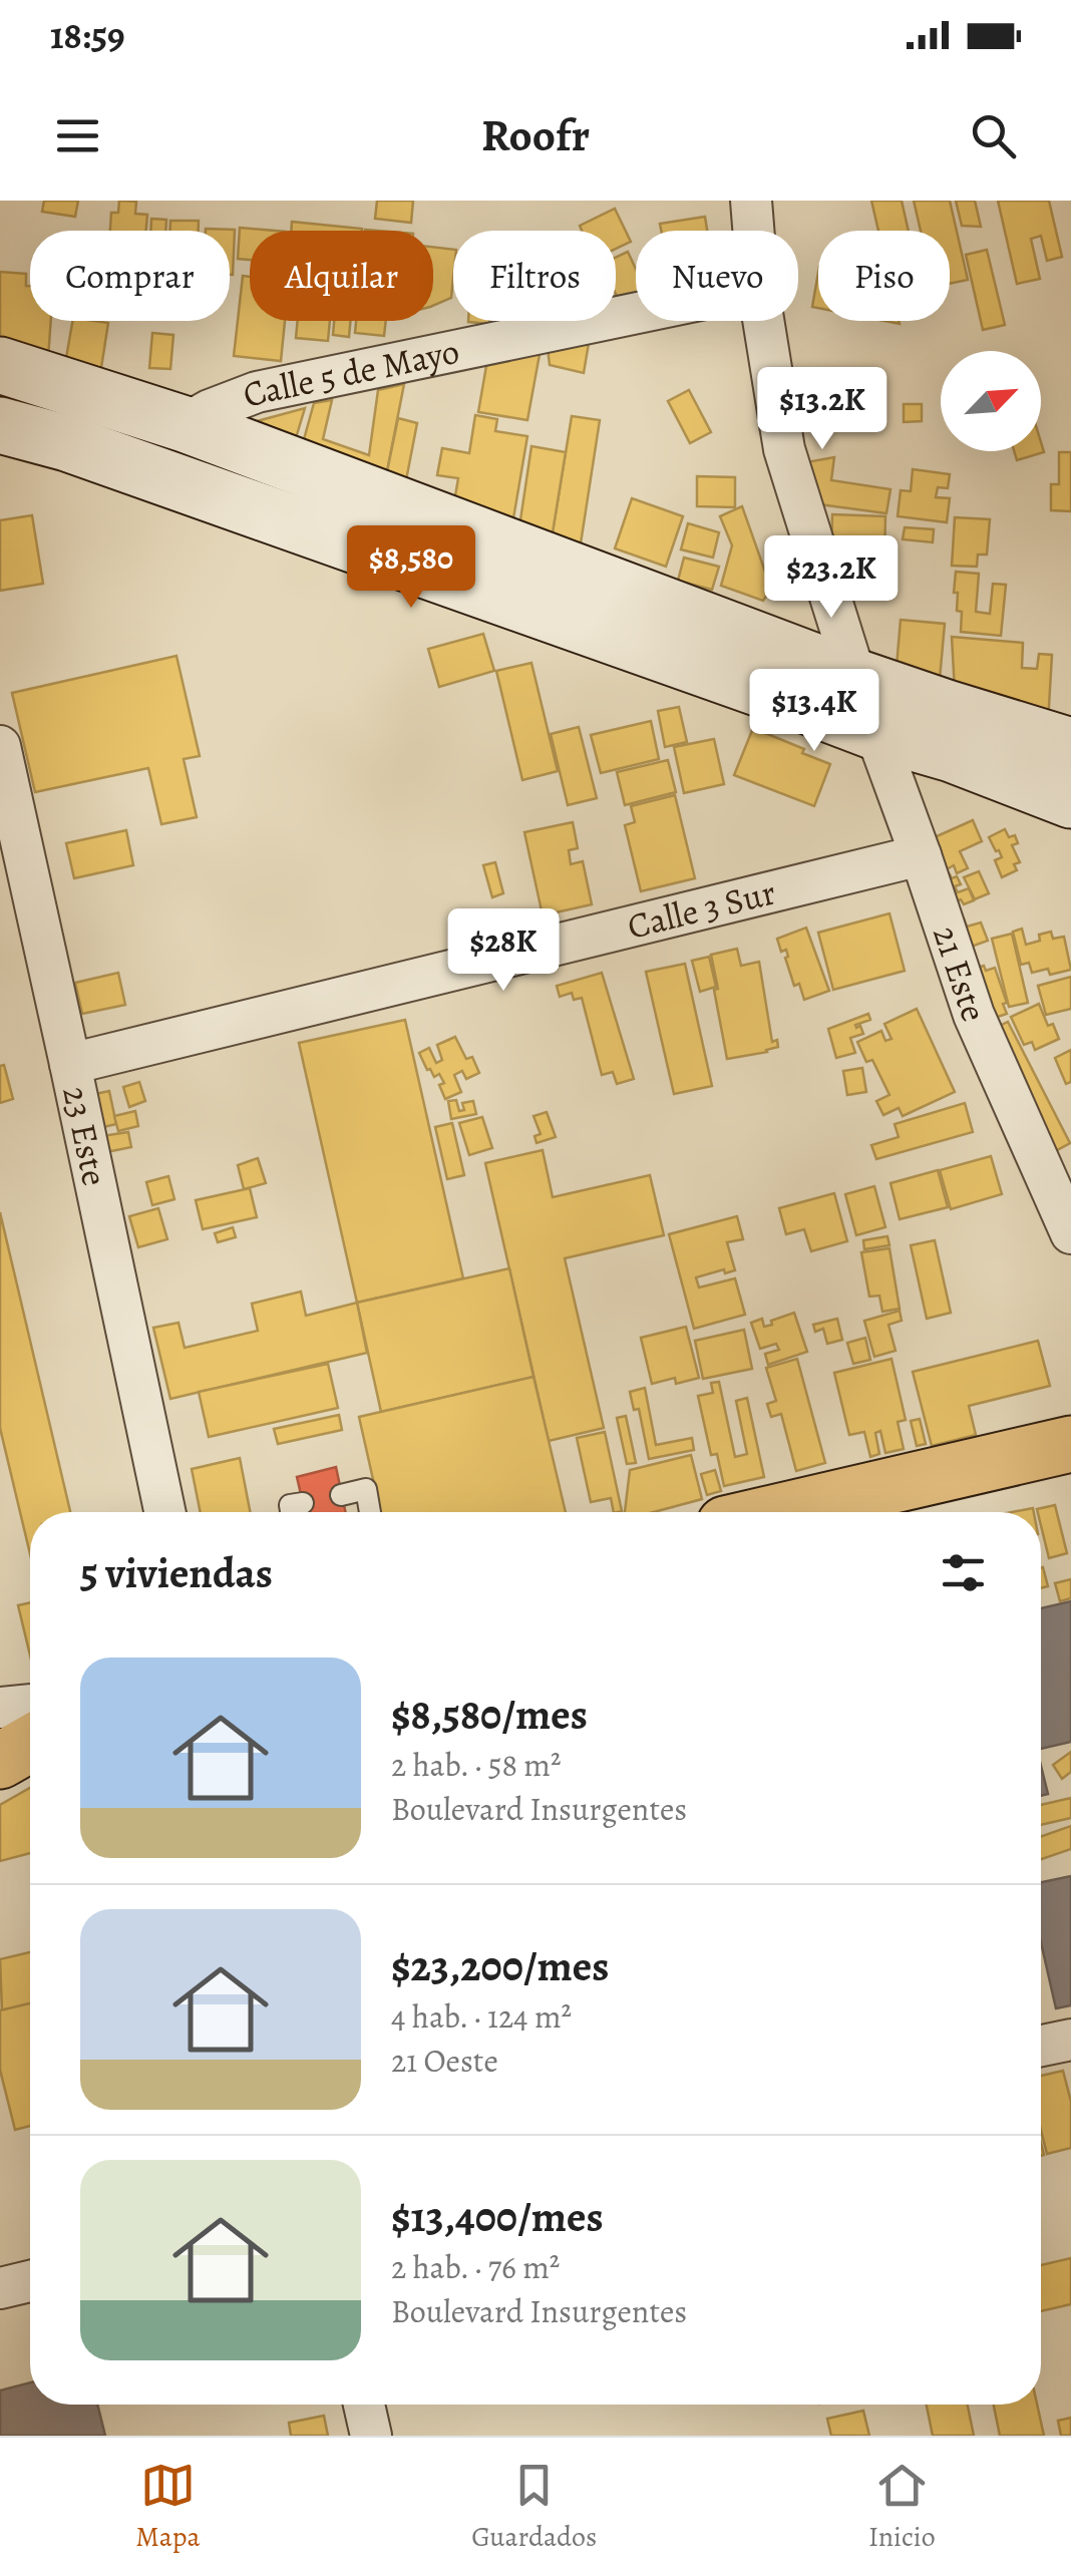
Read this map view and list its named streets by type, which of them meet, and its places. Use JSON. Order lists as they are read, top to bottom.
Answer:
{
  "streets": {
    "street": [
      "Calle 5 de Mayo",
      "Calle 3 Sur",
      "21 Este",
      "23 Este"
    ]
  },
  "crossings": [
    ["Calle 3 Sur", "21 Este"],
    ["Calle 3 Sur", "23 Este"]
  ],
  "north": "top right",
  "page": {
    "status": "18:59",
    "header": "Roofr",
    "chip": [
      "Comprar",
      "Alquilar",
      "Filtros",
      "Nuevo",
      "Piso"
    ],
    "price": [
      "$13.2K",
      "$8,580",
      "$23.2K",
      "$13.4K",
      "$28K"
    ],
    "heading": "5 viviendas",
    "list": [
      {
        "name": "$8,580/mes",
        "note": "2 hab. · 58 m² · Boulevard Insurgentes"
      },
      {
        "name": "$23,200/mes",
        "note": "4 hab. · 124 m² · 21 Oeste"
      },
      {
        "name": "$13,400/mes",
        "note": "2 hab. · 76 m² · Boulevard Insurgentes"
      }
    ],
    "tabs": ["Mapa", "Guardados", "Inicio"]
  }
}
